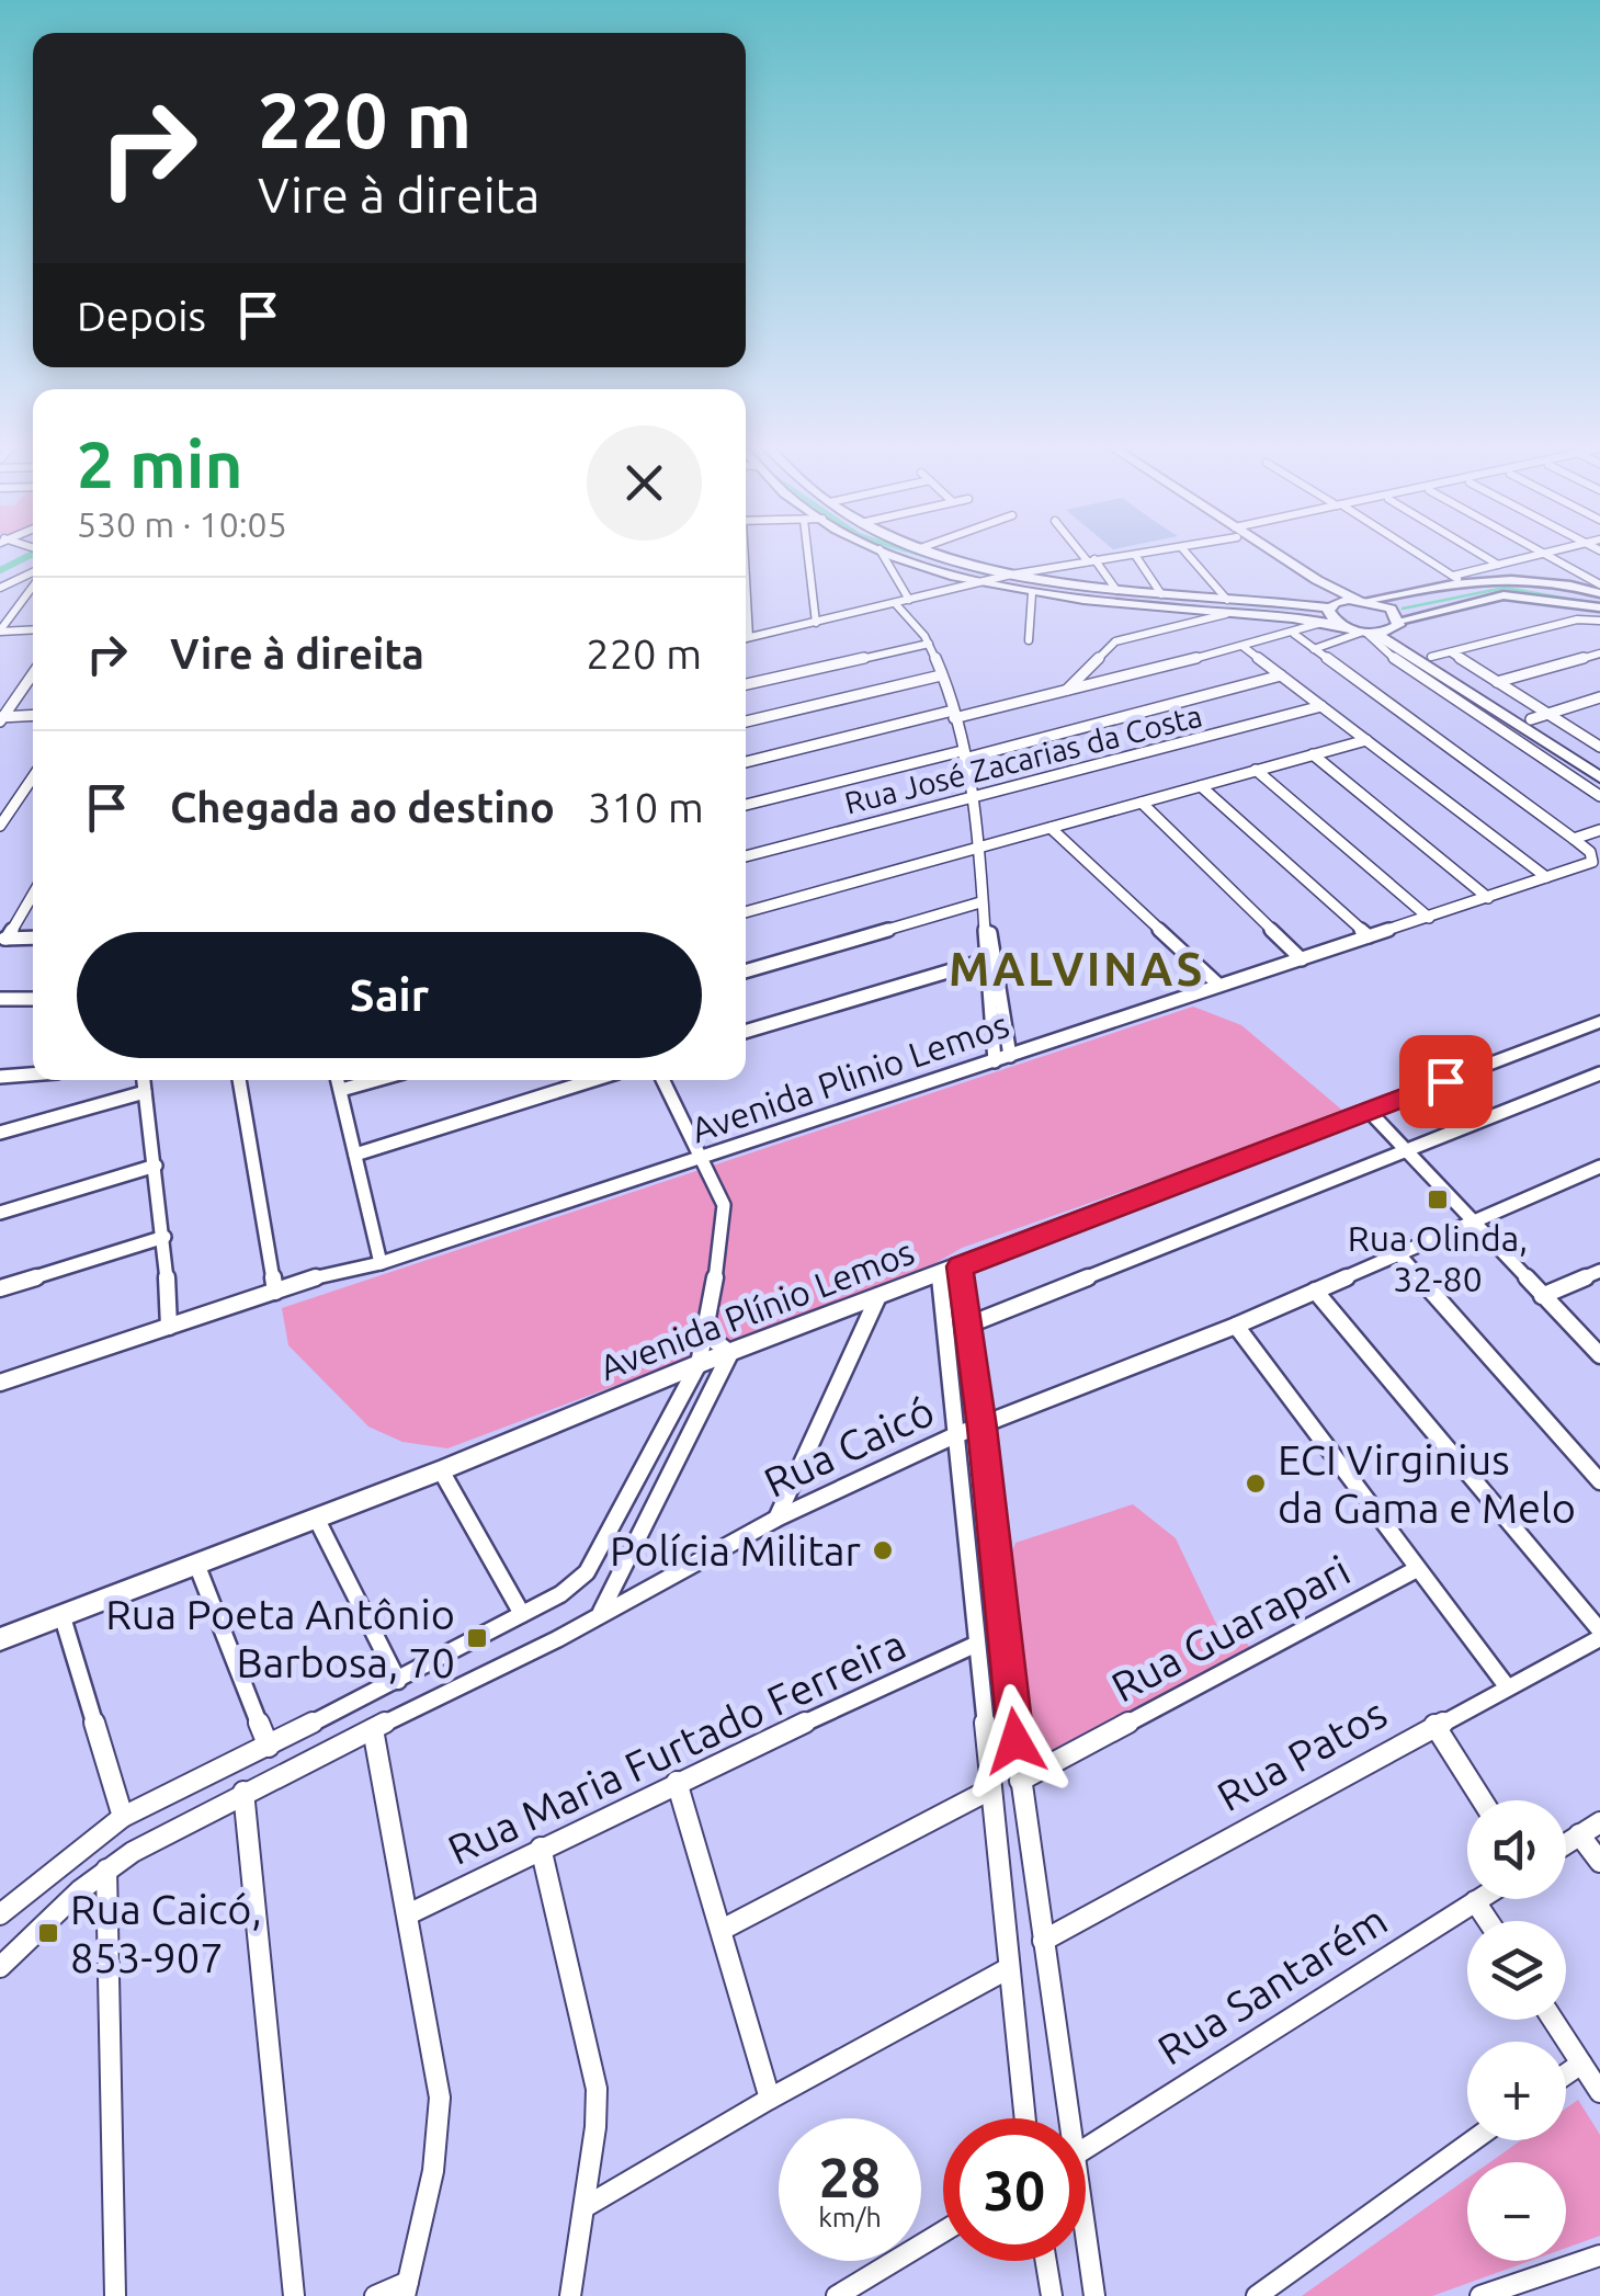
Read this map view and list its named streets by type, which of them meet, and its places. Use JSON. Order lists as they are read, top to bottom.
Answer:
{
  "streets": {
    "main road": ["Avenida Plínio Lemos"],
    "street": [
      "Rua José Zacarias da Costa",
      "Avenida Plinio Lemos",
      "Rua Caicó",
      "Rua Guarapari",
      "Rua Maria Furtado Ferreira",
      "Rua Patos",
      "Rua Santarém"
    ]
  },
  "districts": ["MALVINAS"],
  "places": {
    "transit": ["Rua Olinda, 32-80", "Rua Poeta Antônio Barbosa, 70", "Rua Caicó, 853-907"],
    "other": ["ECI Virginius da Gama e Melo", "Polícia Militar"]
  },
  "page": {
    "turn": ["220 m", "Vire à direita"],
    "then": "Depois",
    "heading": ["2 min", "530 m · 10:05"],
    "list": [
      {
        "name": "Vire à direita",
        "value": "220 m"
      },
      {
        "name": "Chegada ao destino",
        "value": "310 m"
      }
    ],
    "buttons": "Sair",
    "map_buttons": ["+", "−"],
    "speed": "28 km/h",
    "limit": "30"
  }
}
